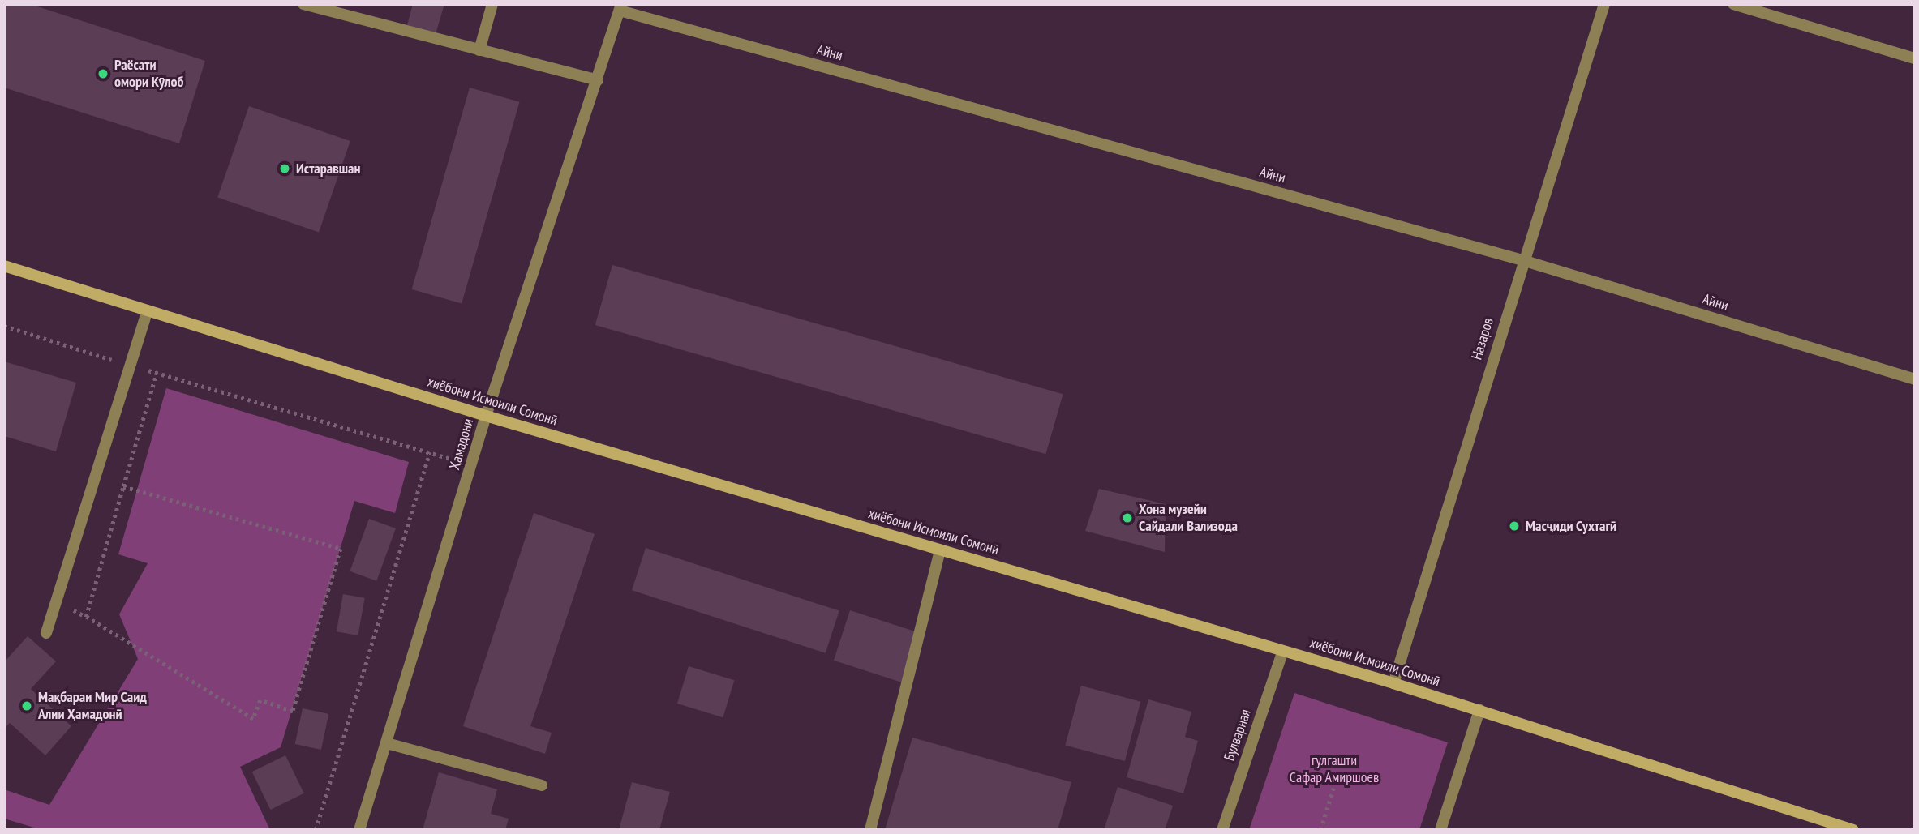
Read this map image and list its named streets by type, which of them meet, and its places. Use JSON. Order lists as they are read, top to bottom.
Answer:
{
  "streets": {
    "main road": ["хиёбони Исмоили Сомонӣ"],
    "street": [
      "Айни",
      "Назаров",
      "Ҳамадони",
      "Булварная"
    ]
  },
  "crossings": [
    ["Айни", "Назаров"],
    ["Айни", "Ҳамадони"],
    ["Назаров", "хиёбони Исмоили Сомонӣ"],
    ["хиёбони Исмоили Сомонӣ", "Ҳамадони"],
    ["хиёбони Исмоили Сомонӣ", "Булварная"]
  ],
  "parks": ["гулгашти Сафар Амиршоев"],
  "places": [
    "Раёсати омори Кӯлоб",
    "Истаравшан",
    "Хона музейи Сайдали Вализода",
    "Масҷиди Сухтагӣ",
    "Мақбараи Мир Саид Алии Ҳамадонӣ"
  ]
}
